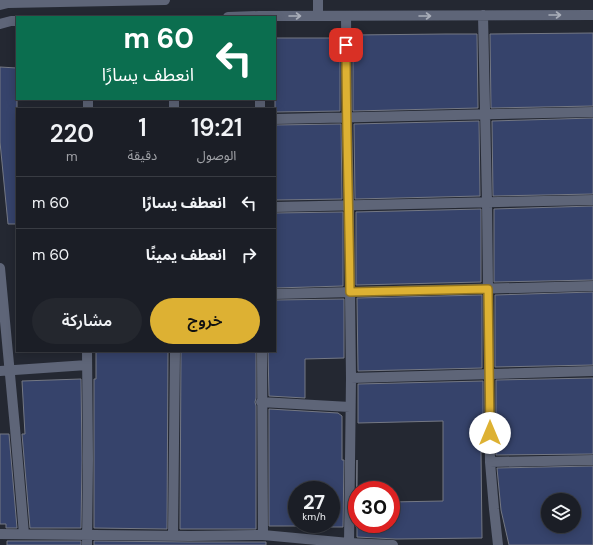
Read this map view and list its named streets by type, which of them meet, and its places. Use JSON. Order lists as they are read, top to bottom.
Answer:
{
  "page": {
    "turn": ["60 m", "انعطف يسارًا"],
    "eta": [
      "19:21",
      "الوصول",
      "1",
      "دقيقة",
      "220",
      "m"
    ],
    "list": [
      {
        "name": "انعطف يسارًا",
        "value": "60 m"
      },
      {
        "name": "انعطف يمينًا",
        "value": "60 m"
      }
    ],
    "buttons": ["خروج", "مشاركة"],
    "speed": "27 km/h",
    "limit": "30"
  }
}
